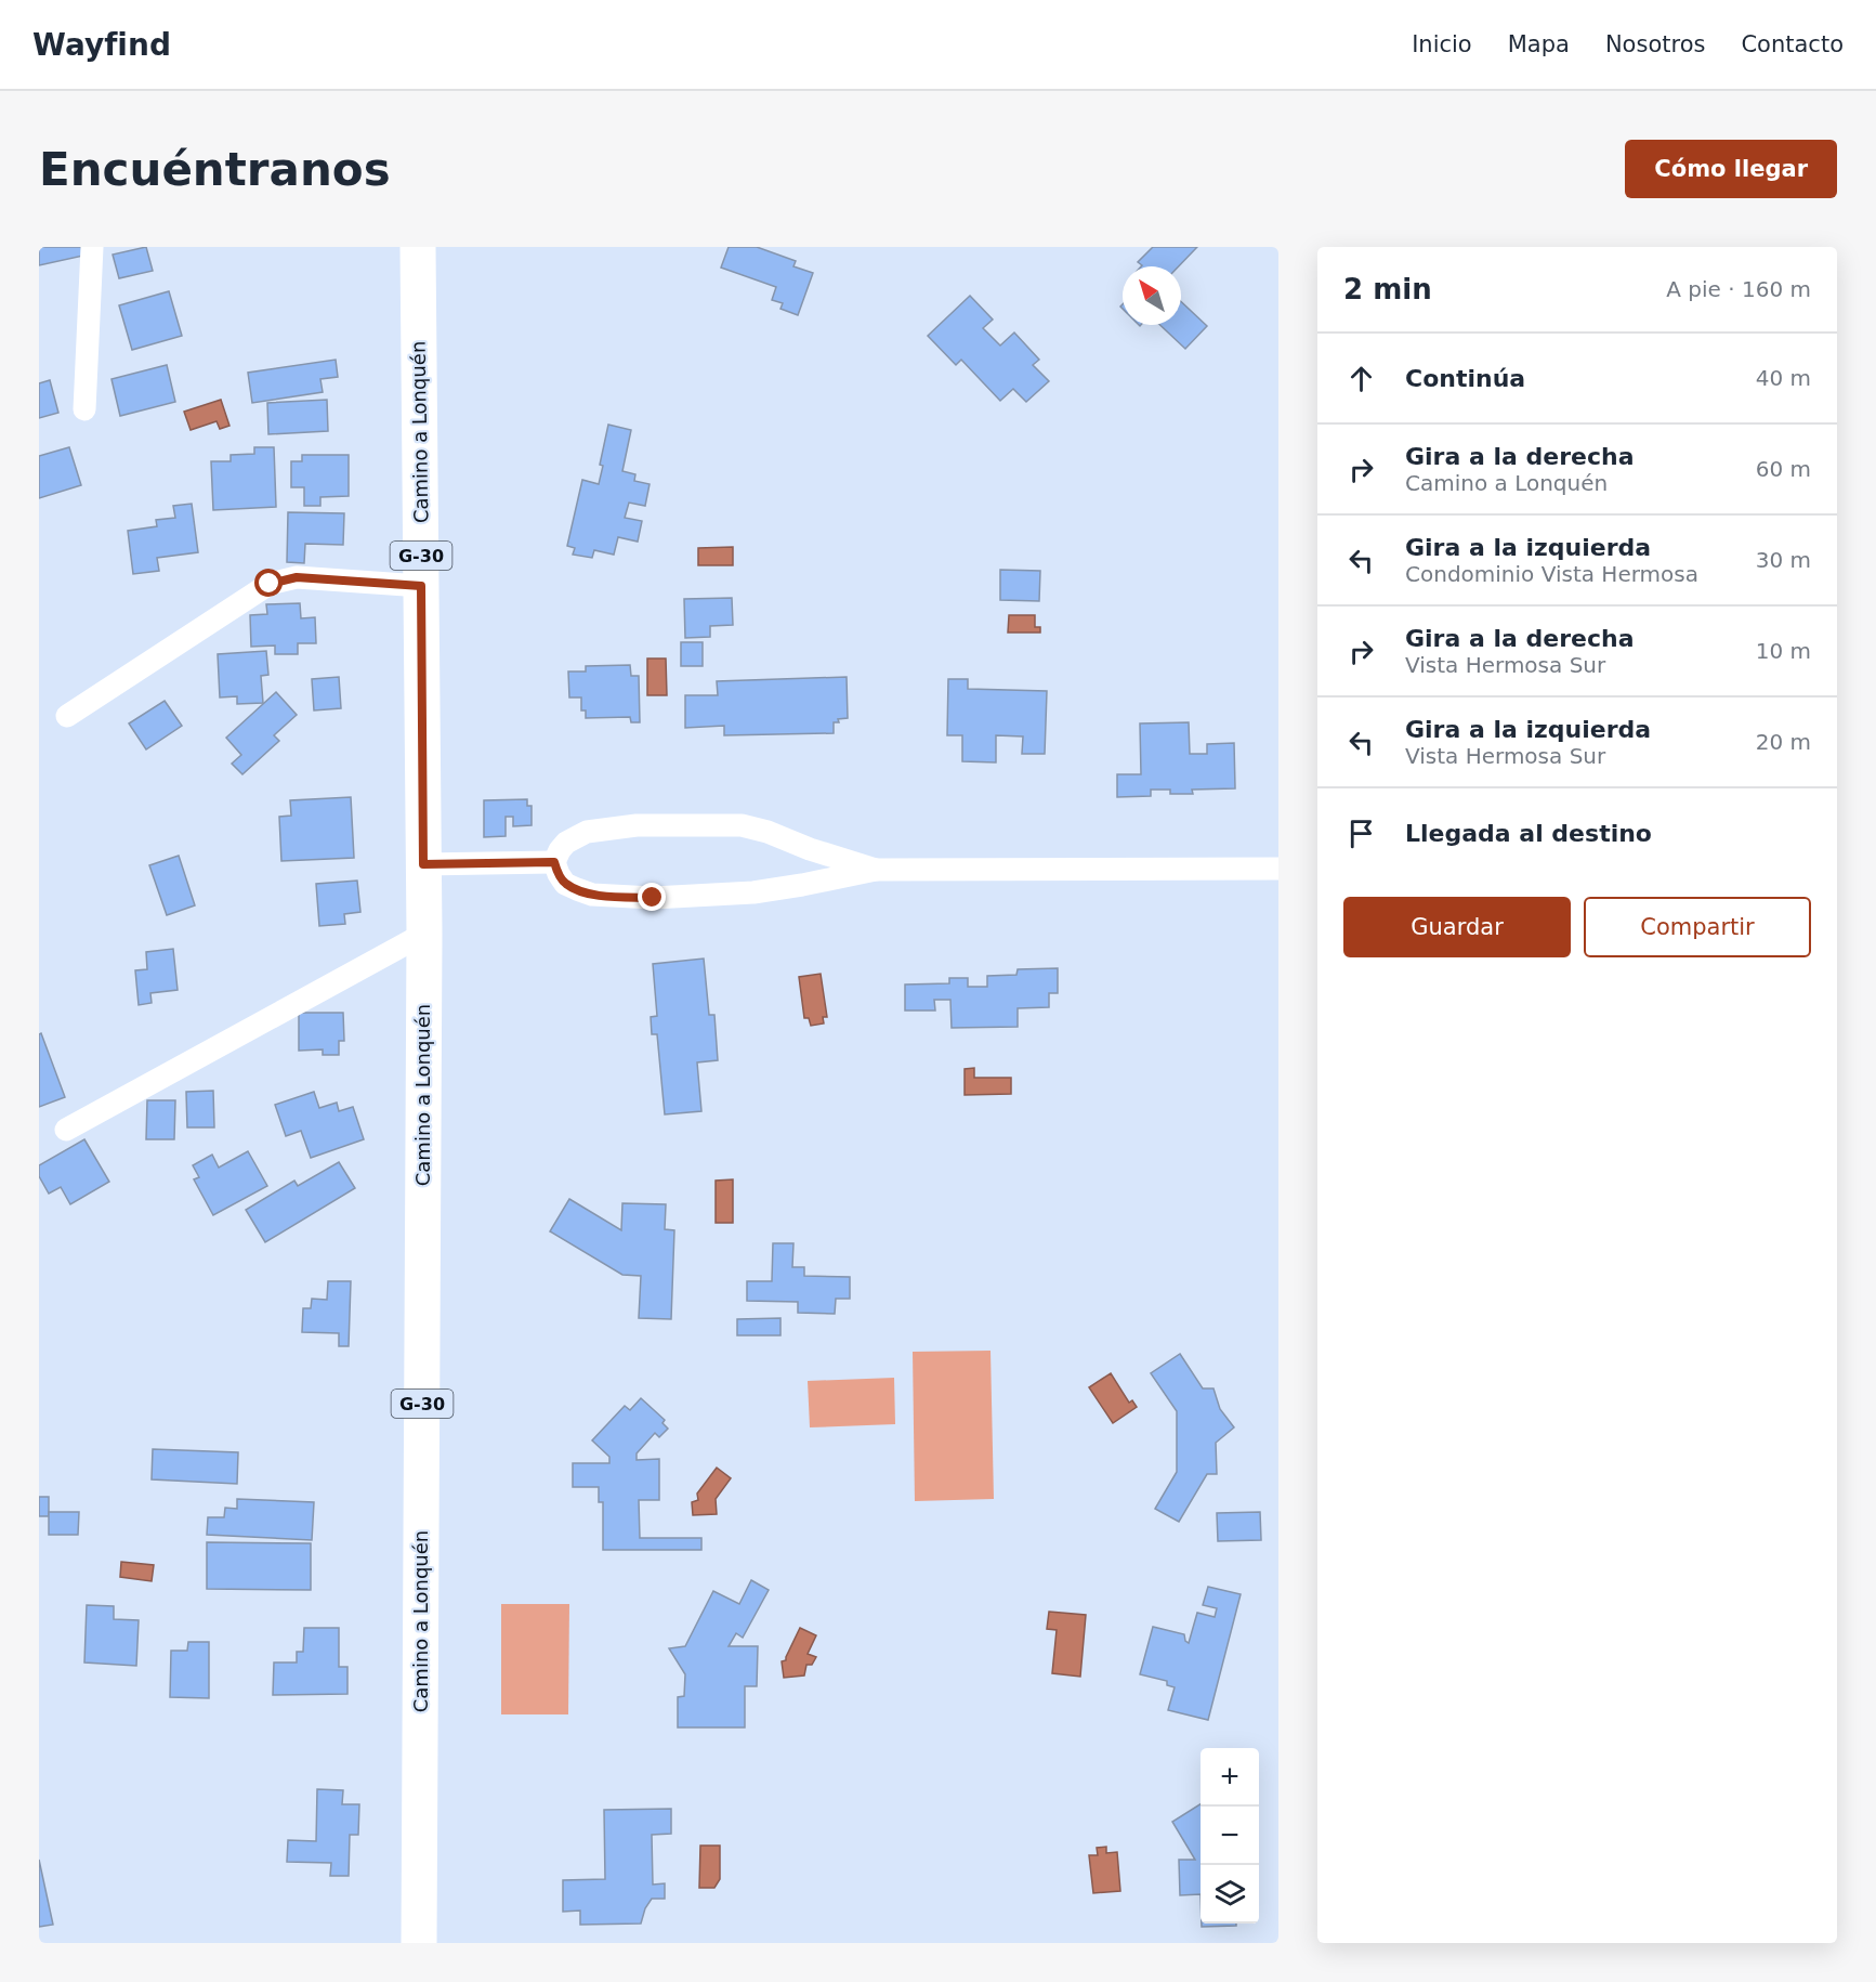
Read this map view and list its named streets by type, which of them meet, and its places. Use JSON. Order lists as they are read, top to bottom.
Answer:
{
  "streets": {
    "main road": ["Camino a Lonquén", "G-30"]
  },
  "north": "top left",
  "page": {
    "header": "Wayfind",
    "nav": [
      "Inicio",
      "Mapa",
      "Nosotros",
      "Contacto"
    ],
    "buttons": [
      "Cómo llegar",
      ["Guardar", "Compartir"]
    ],
    "title": "Encuéntranos",
    "heading": ["2 min", "A pie · 160 m"],
    "list": [
      ["Continúa", "40 m"],
      ["Gira a la derecha", "Camino a Lonquén", "60 m"],
      ["Gira a la izquierda", "Condominio Vista Hermosa", "30 m"],
      ["Gira a la derecha", "Vista Hermosa Sur", "10 m"],
      ["Gira a la izquierda", "Vista Hermosa Sur", "20 m"],
      "Llegada al destino"
    ],
    "map_buttons": ["+", "−"]
  }
}
